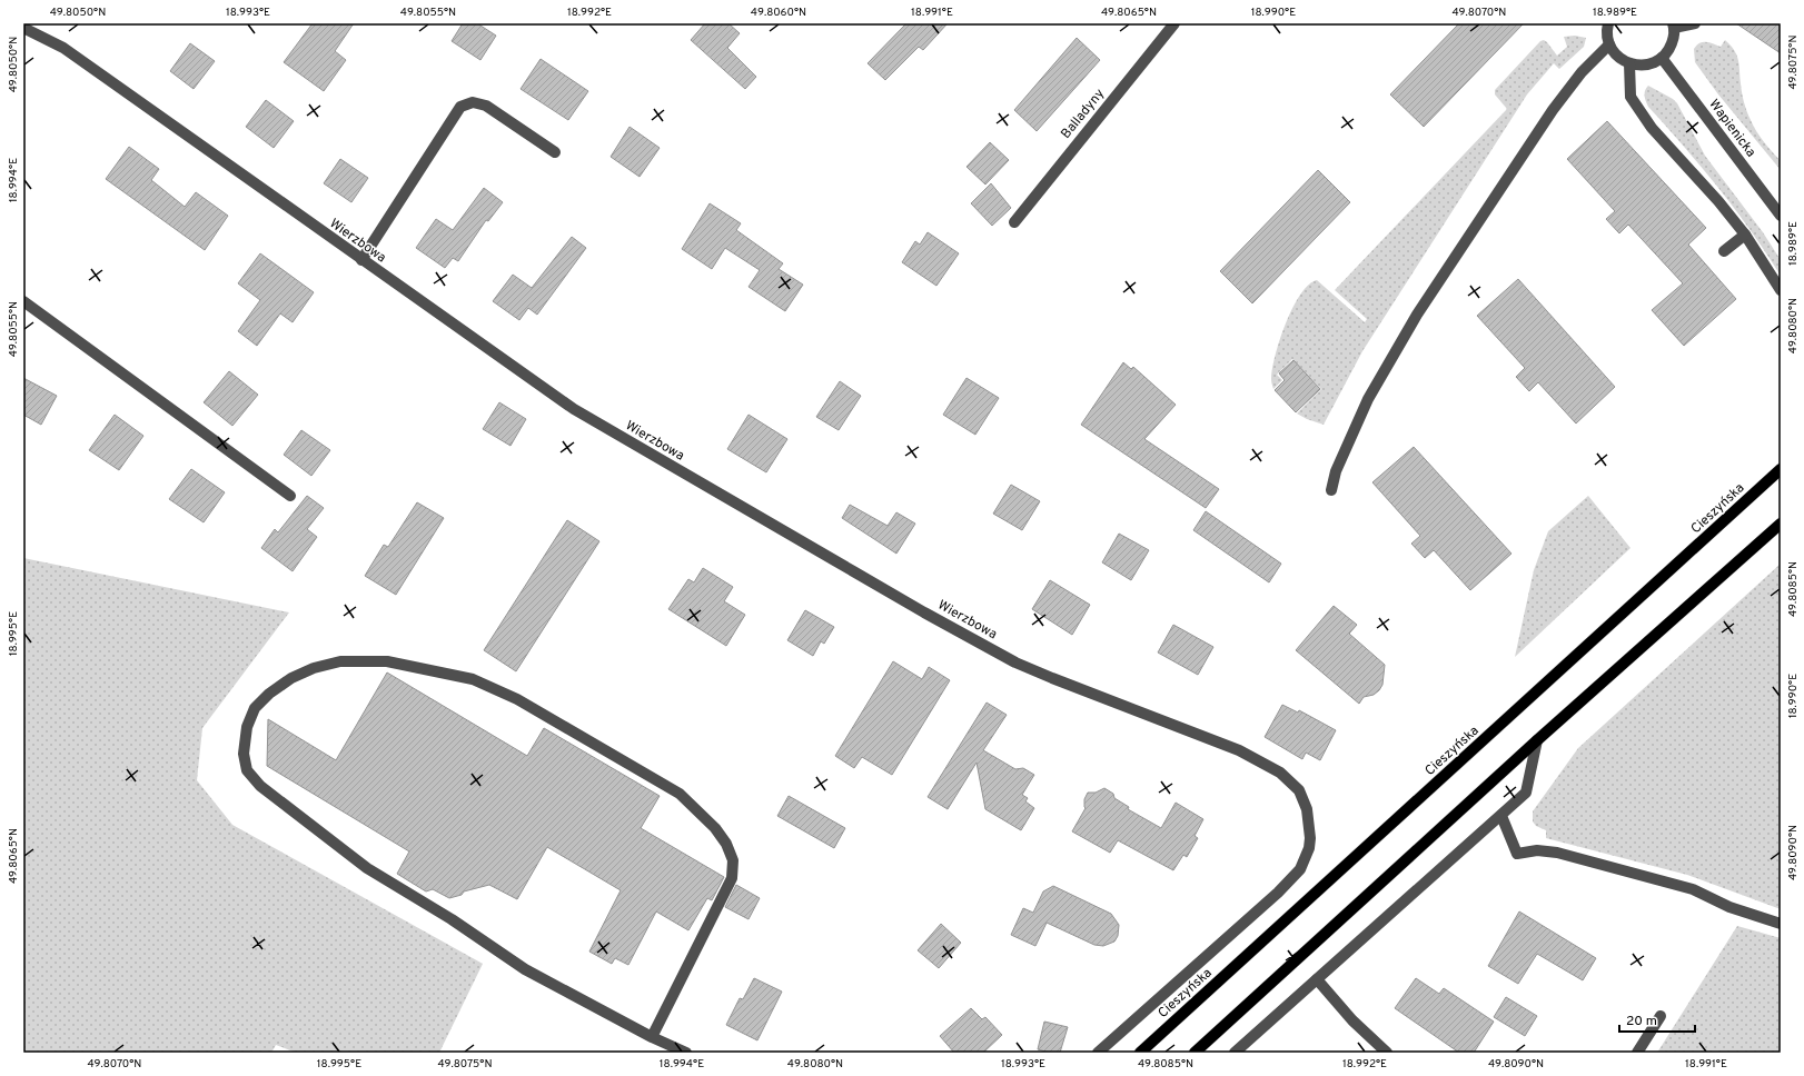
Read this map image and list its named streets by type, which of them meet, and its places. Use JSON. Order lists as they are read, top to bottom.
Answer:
{
  "streets": {
    "main road": ["Cieszyńska"],
    "street": ["Balladyny", "Wapienicka", "Wierzbowa"]
  },
  "scale_bar": "20 m",
  "coordinates": [
    "49.8050°N",
    "18.993°E",
    "49.8055°N",
    "18.992°E",
    "49.8060°N",
    "18.991°E",
    "49.8065°N",
    "18.990°E",
    "49.8070°N",
    "18.989°E",
    "49.8075°N",
    "18.994°E",
    "49.8080°N",
    "49.8085°N",
    "18.995°E",
    "49.8090°N"
  ]
}
